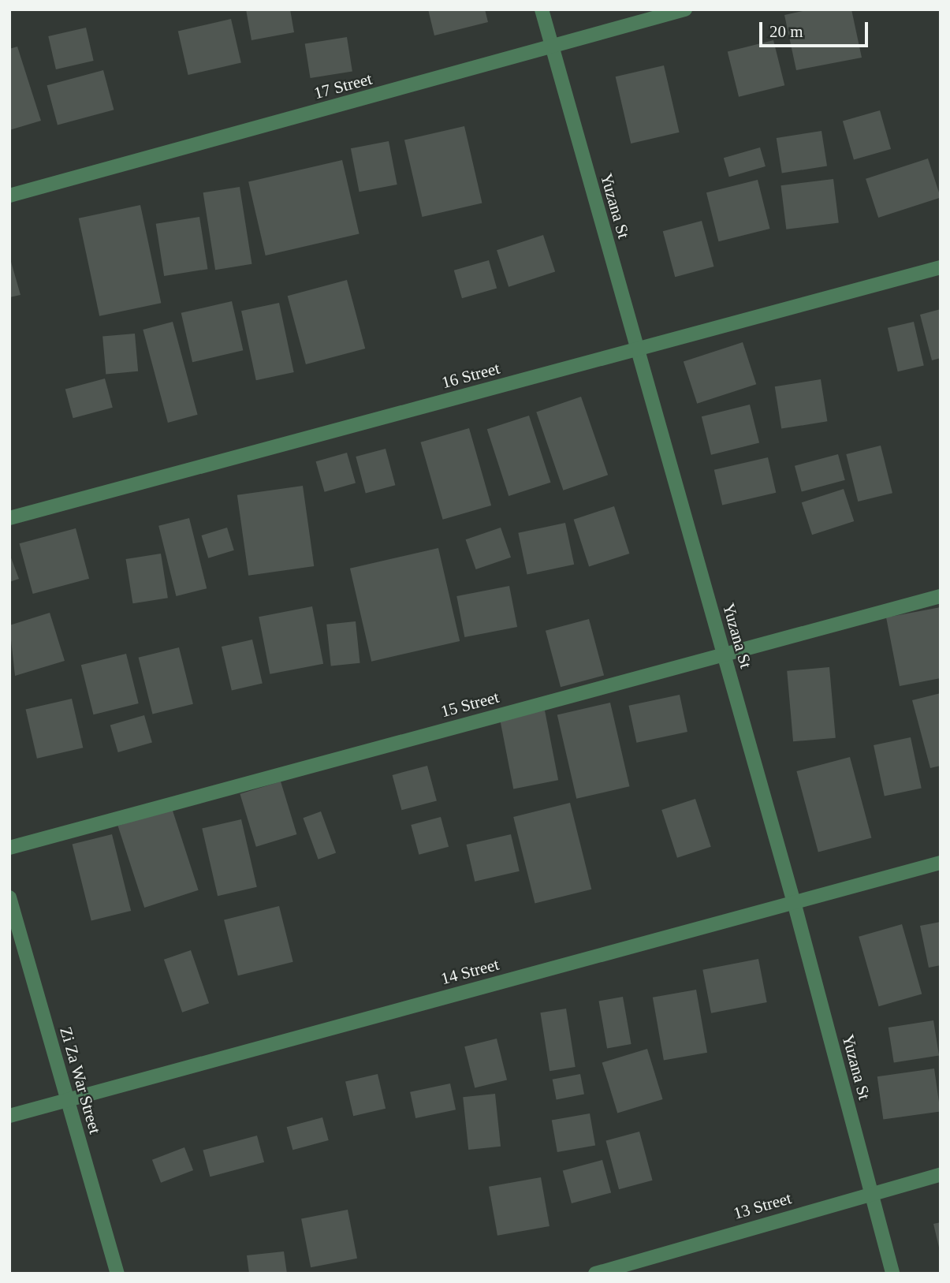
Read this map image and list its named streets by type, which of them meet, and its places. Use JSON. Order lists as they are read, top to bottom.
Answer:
{
  "streets": {
    "street": [
      "17 Street",
      "Yuzana St",
      "16 Street",
      "15 Street",
      "14 Street",
      "Zi Za War Street",
      "13 Street"
    ]
  },
  "crossings": [
    ["17 Street", "Yuzana St"],
    ["Yuzana St", "16 Street"],
    ["Yuzana St", "15 Street"],
    ["Yuzana St", "14 Street"],
    ["Yuzana St", "13 Street"],
    ["14 Street", "Zi Za War Street"]
  ],
  "scale_bar": "20 m"
}
